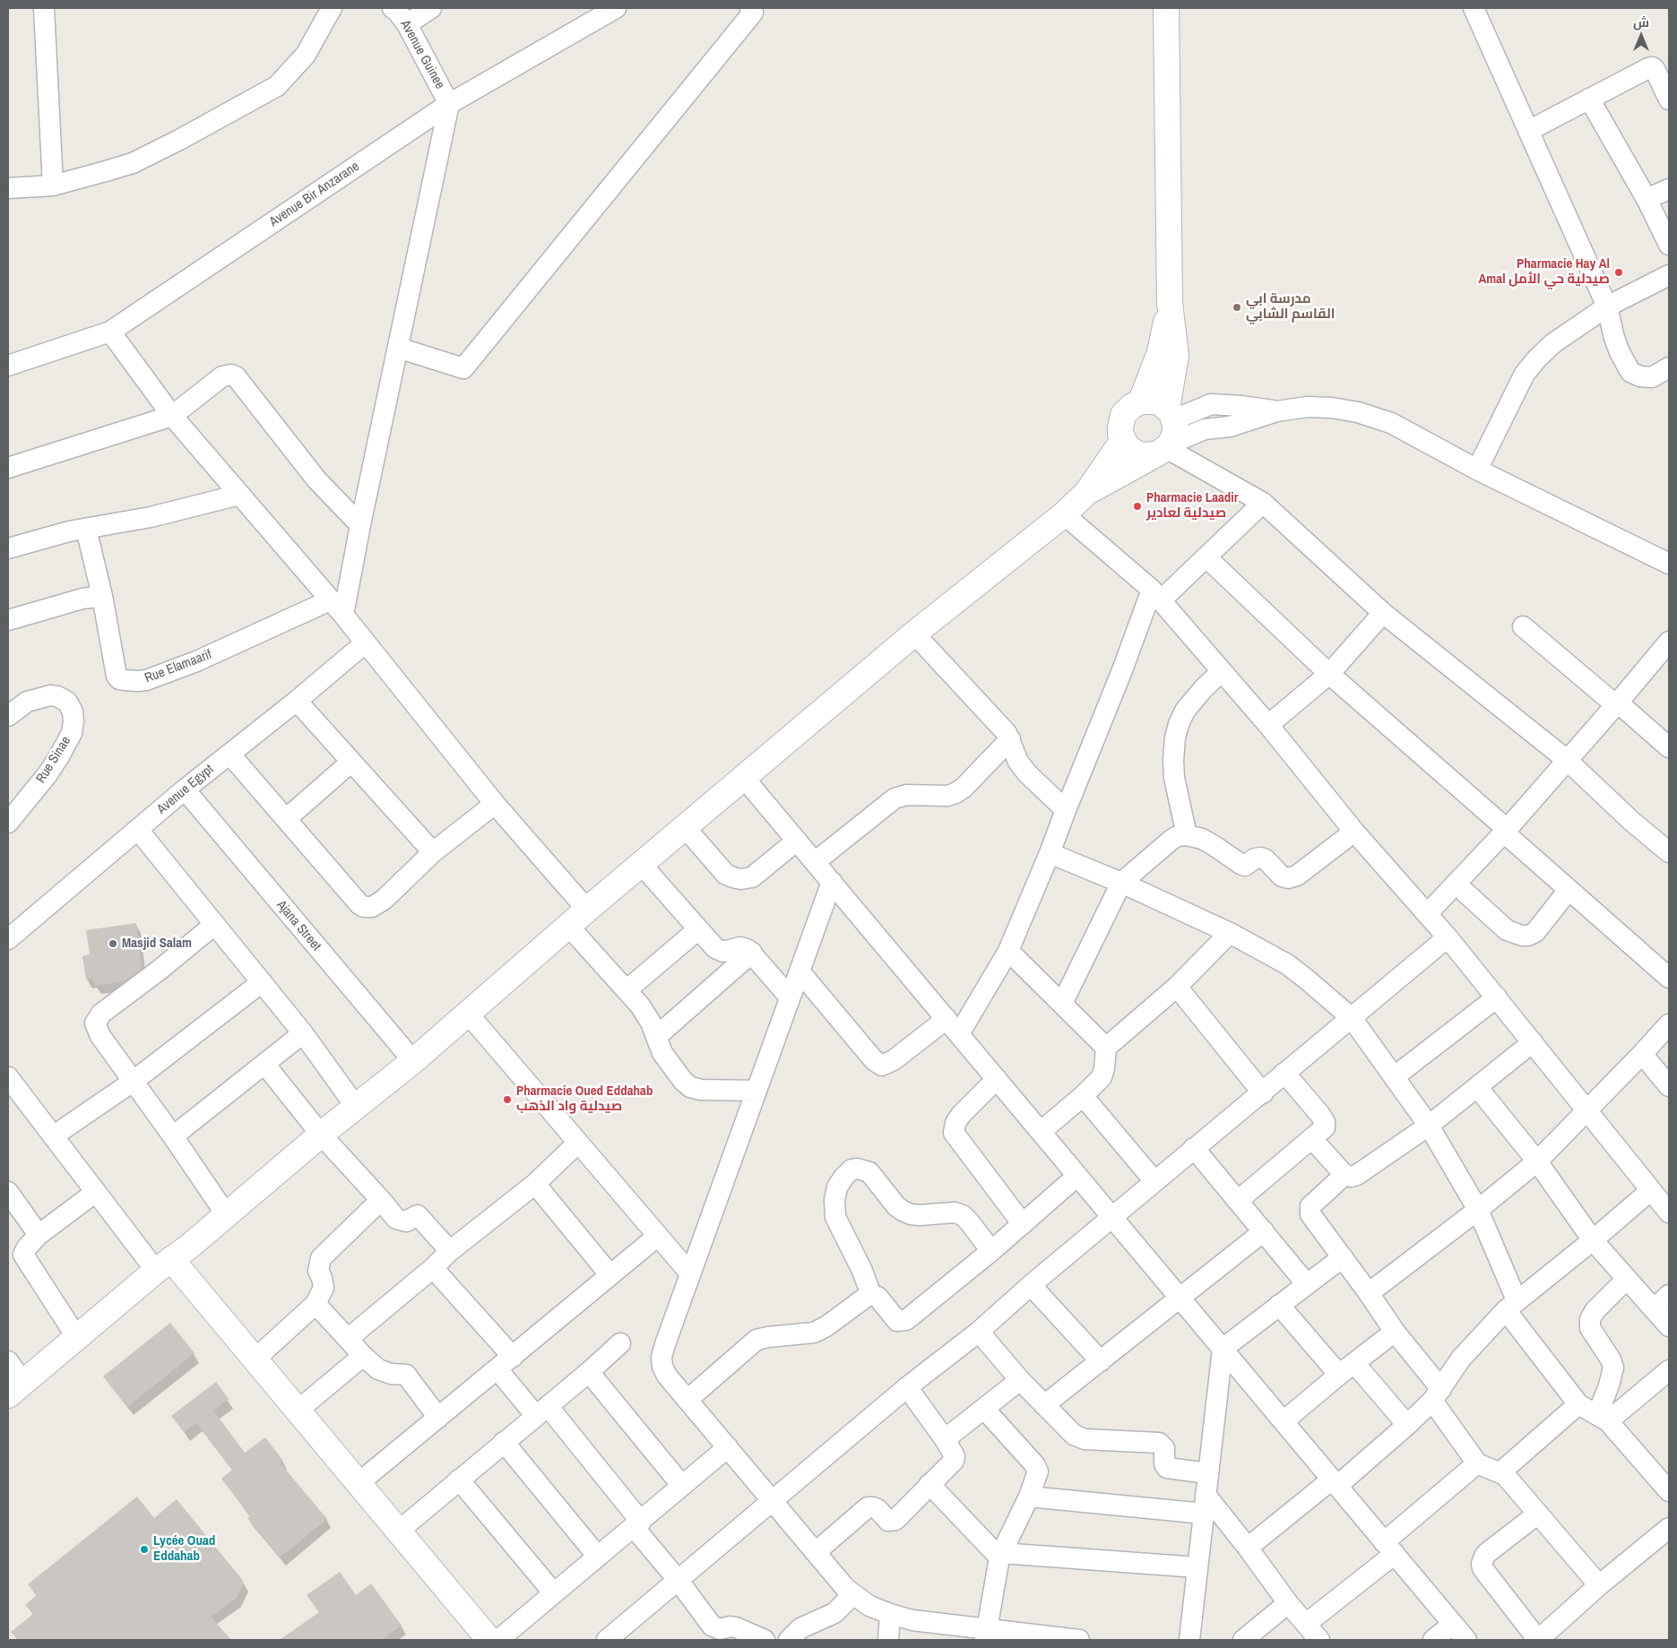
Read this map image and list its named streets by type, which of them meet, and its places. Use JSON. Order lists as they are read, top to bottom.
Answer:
{
  "streets": {
    "street": [
      "Avenue Guinee",
      "Avenue Bir Anzarane",
      "Rue Elamaarif",
      "Rue Sinae",
      "Avenue Egypt",
      "Ajana Street"
    ]
  },
  "crossings": [
    ["Avenue Guinee", "Avenue Bir Anzarane"],
    ["Avenue Egypt", "Ajana Street"]
  ],
  "places": [
    "Pharmacie Hay Al Amal صيدلية حي الأمل",
    "مدرسة ابي القاسم الشابي",
    "Pharmacie Laadir صيدلية لعادير",
    "Masjid Salam",
    "Pharmacie Oued Eddahab صيدلية واد الذهب",
    "Lycée Ouad Eddahab"
  ],
  "north": "top"
}
